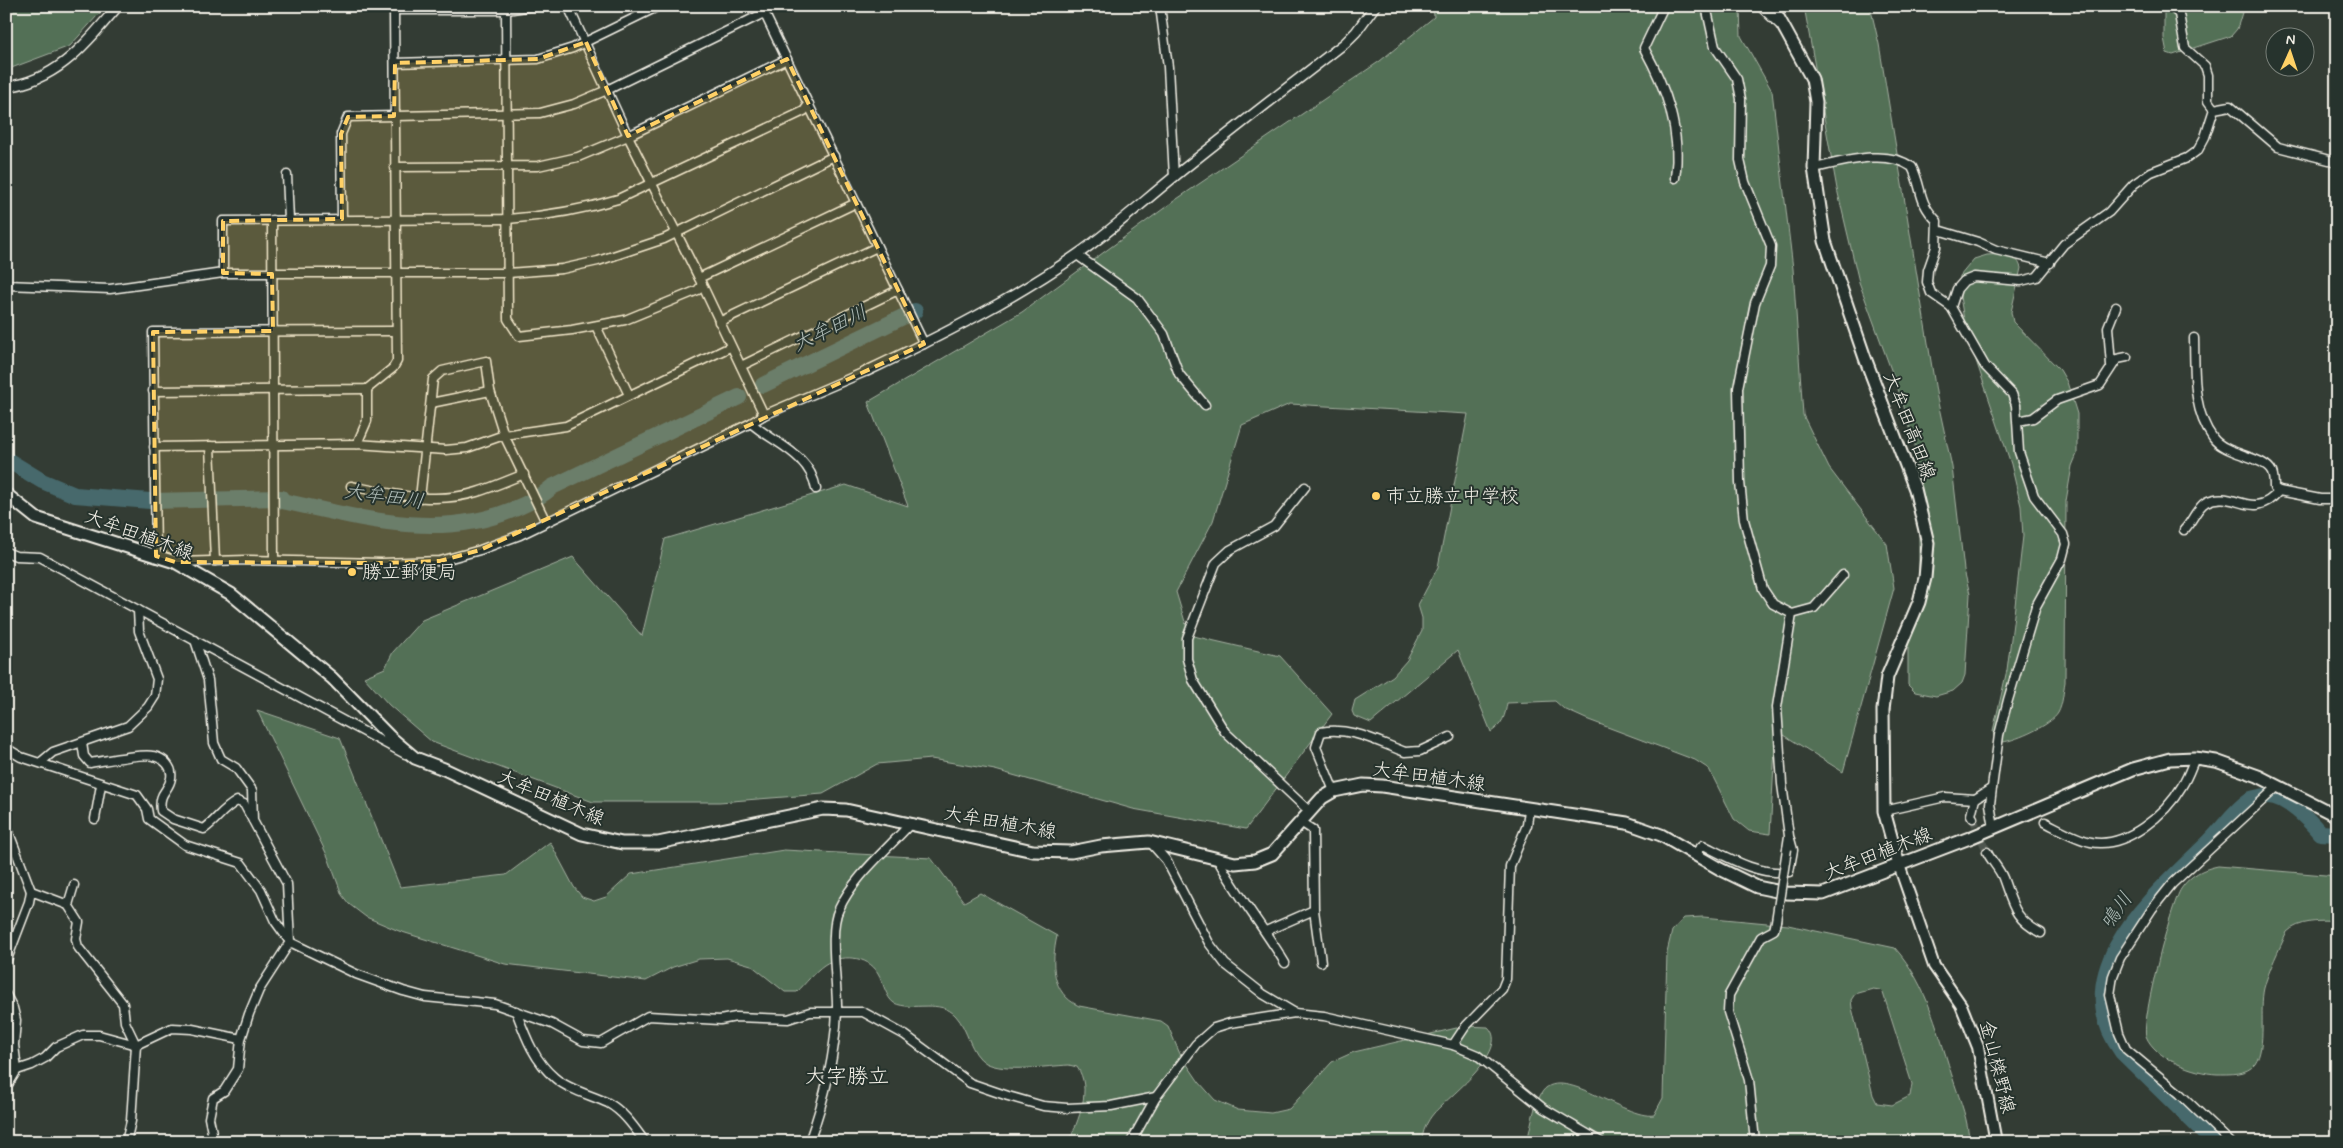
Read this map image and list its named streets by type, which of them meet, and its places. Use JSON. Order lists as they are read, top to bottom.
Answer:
{
  "streets": {
    "main road": ["大牟田高田線", "大牟田植木線", "金山檪野線"]
  },
  "crossings": [
    ["大牟田高田線", "大牟田植木線"],
    ["大牟田高田線", "金山檪野線"],
    ["大牟田植木線", "金山檪野線"]
  ],
  "districts": ["大字勝立"],
  "water": ["大牟田川", "鳴川"],
  "places": ["市立勝立中学校", "勝立郵便局"],
  "north": "top"
}
